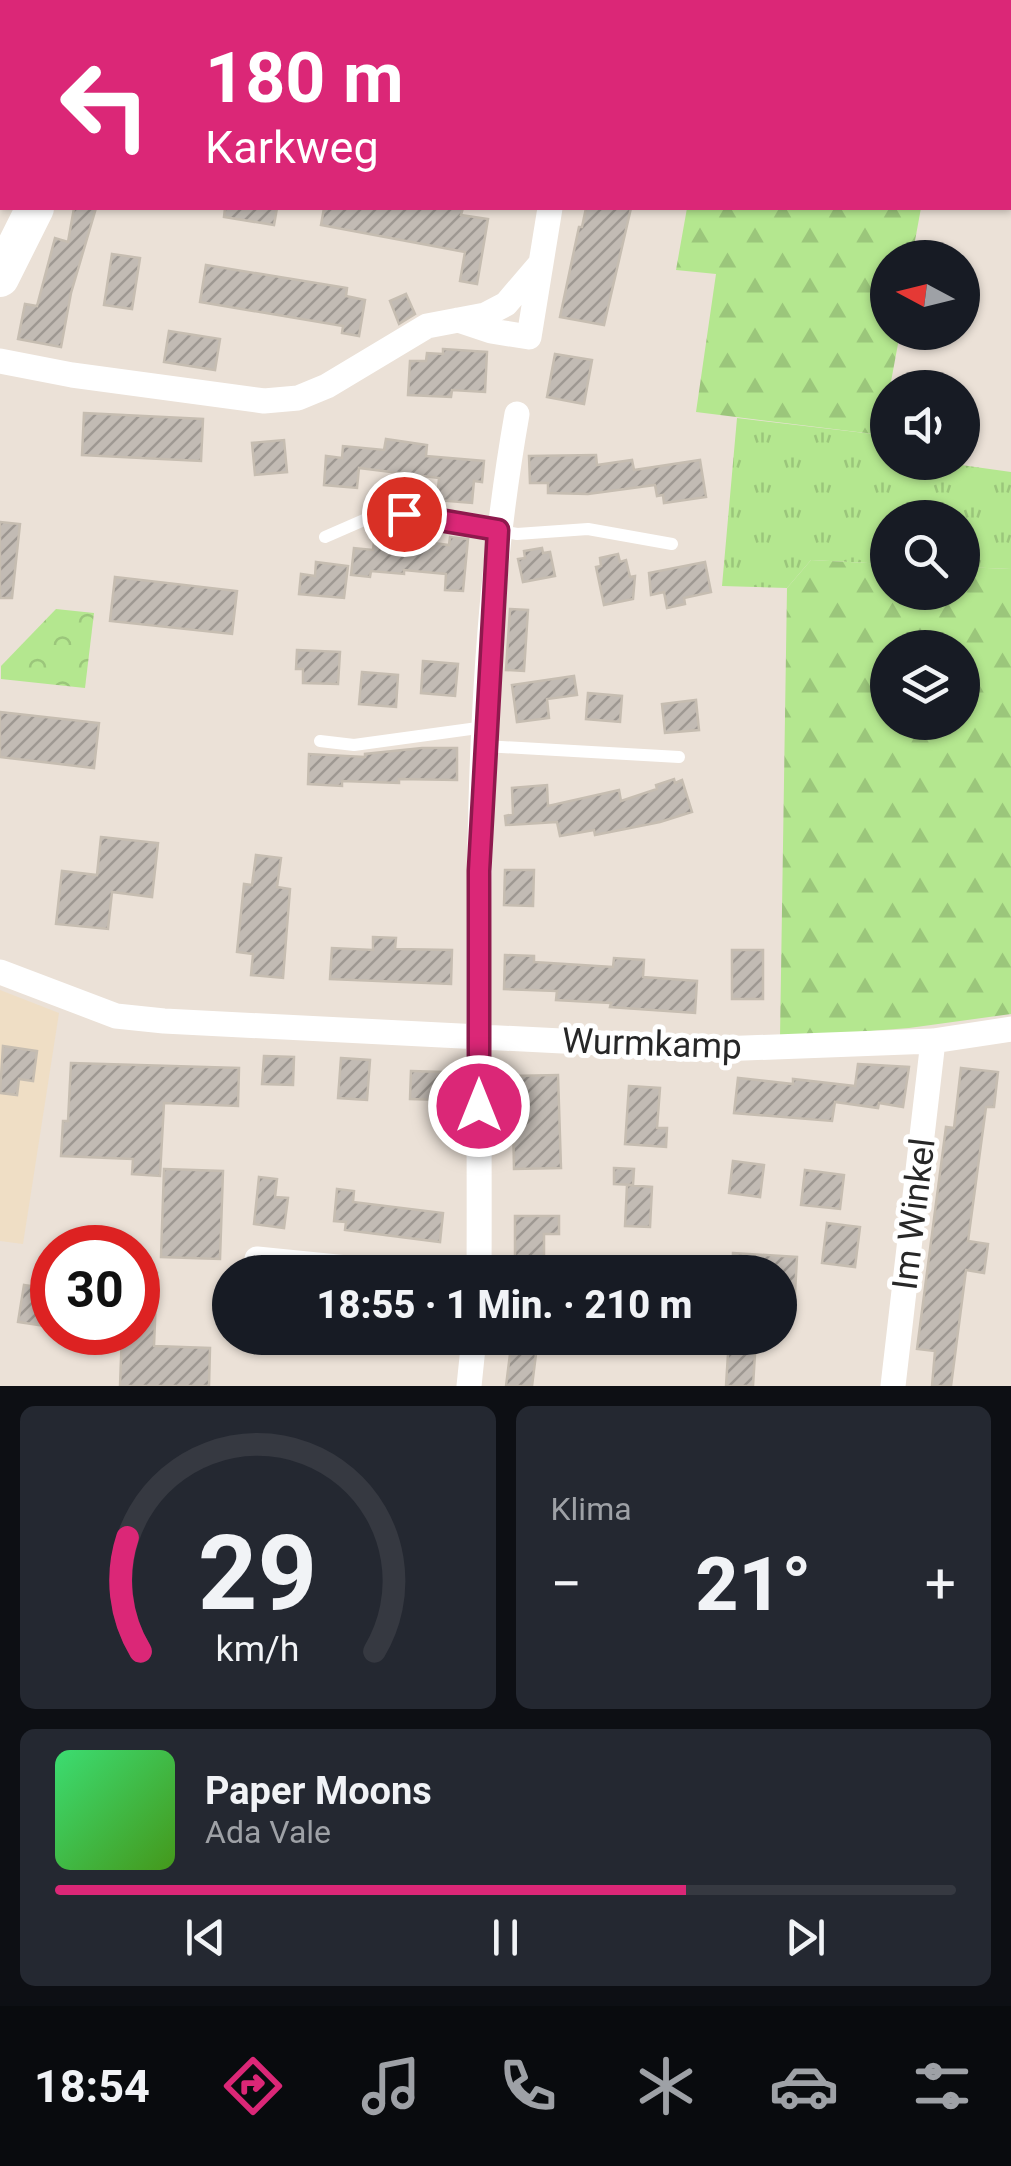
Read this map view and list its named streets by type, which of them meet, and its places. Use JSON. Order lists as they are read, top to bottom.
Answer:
{
  "streets": {
    "street": ["Wurmkamp", "Im Winkel"]
  },
  "crossings": [
    ["Wurmkamp", "Im Winkel"]
  ],
  "north": "left",
  "page": {
    "turn": ["180 m", "Karkweg"],
    "limit": "30",
    "trip": "18:55 · 1 Min. · 210 m",
    "tile": "Klima",
    "heat": ["−", "21°", "+"],
    "song": ["Paper Moons", "Ada Vale"],
    "tabs": "18:54",
    "gauge": ["29", "km/h"]
  }
}
